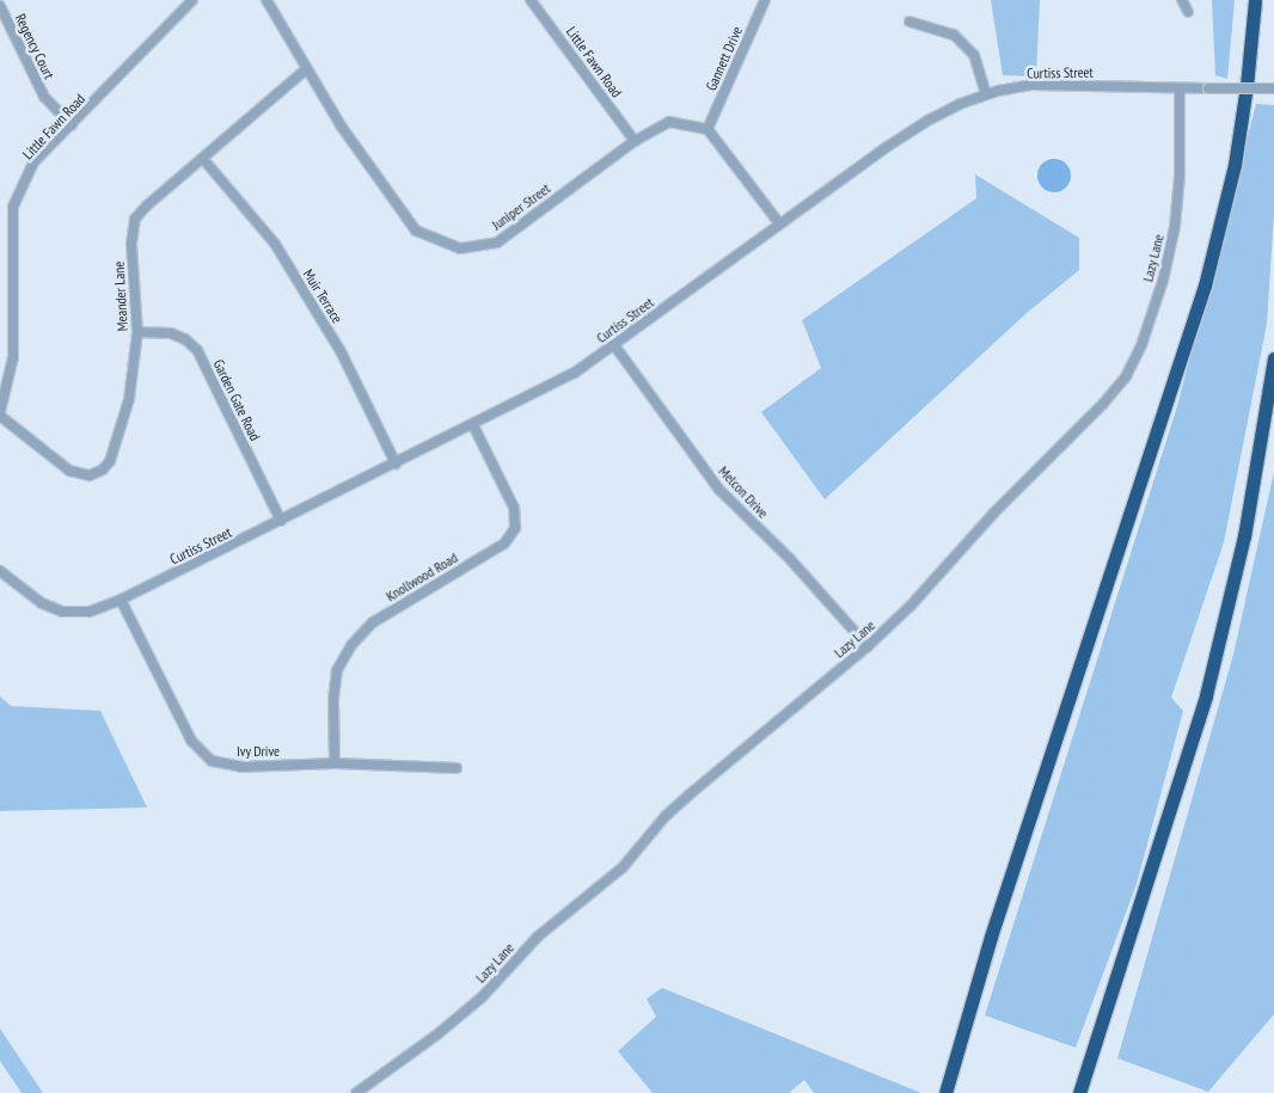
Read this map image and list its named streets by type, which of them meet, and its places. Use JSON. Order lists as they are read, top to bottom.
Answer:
{
  "streets": {
    "street": [
      "Regency Court",
      "Gannett Drive",
      "Little Fawn Road",
      "Curtiss Street",
      "Juniper Street",
      "Lazy Lane",
      "Meander Lane",
      "Muir Terrace",
      "Garden Gate Road",
      "Melcon Drive",
      "Knollwood Road",
      "Ivy Drive"
    ]
  },
  "crossings": [
    ["Regency Court", "Little Fawn Road"],
    ["Gannett Drive", "Juniper Street"],
    ["Little Fawn Road", "Juniper Street"],
    ["Little Fawn Road", "Meander Lane"],
    ["Curtiss Street", "Lazy Lane"],
    ["Curtiss Street", "Muir Terrace"],
    ["Curtiss Street", "Garden Gate Road"],
    ["Curtiss Street", "Melcon Drive"],
    ["Curtiss Street", "Knollwood Road"],
    ["Curtiss Street", "Ivy Drive"],
    ["Juniper Street", "Meander Lane"],
    ["Lazy Lane", "Melcon Drive"],
    ["Meander Lane", "Muir Terrace"],
    ["Meander Lane", "Garden Gate Road"],
    ["Knollwood Road", "Ivy Drive"]
  ]
}
